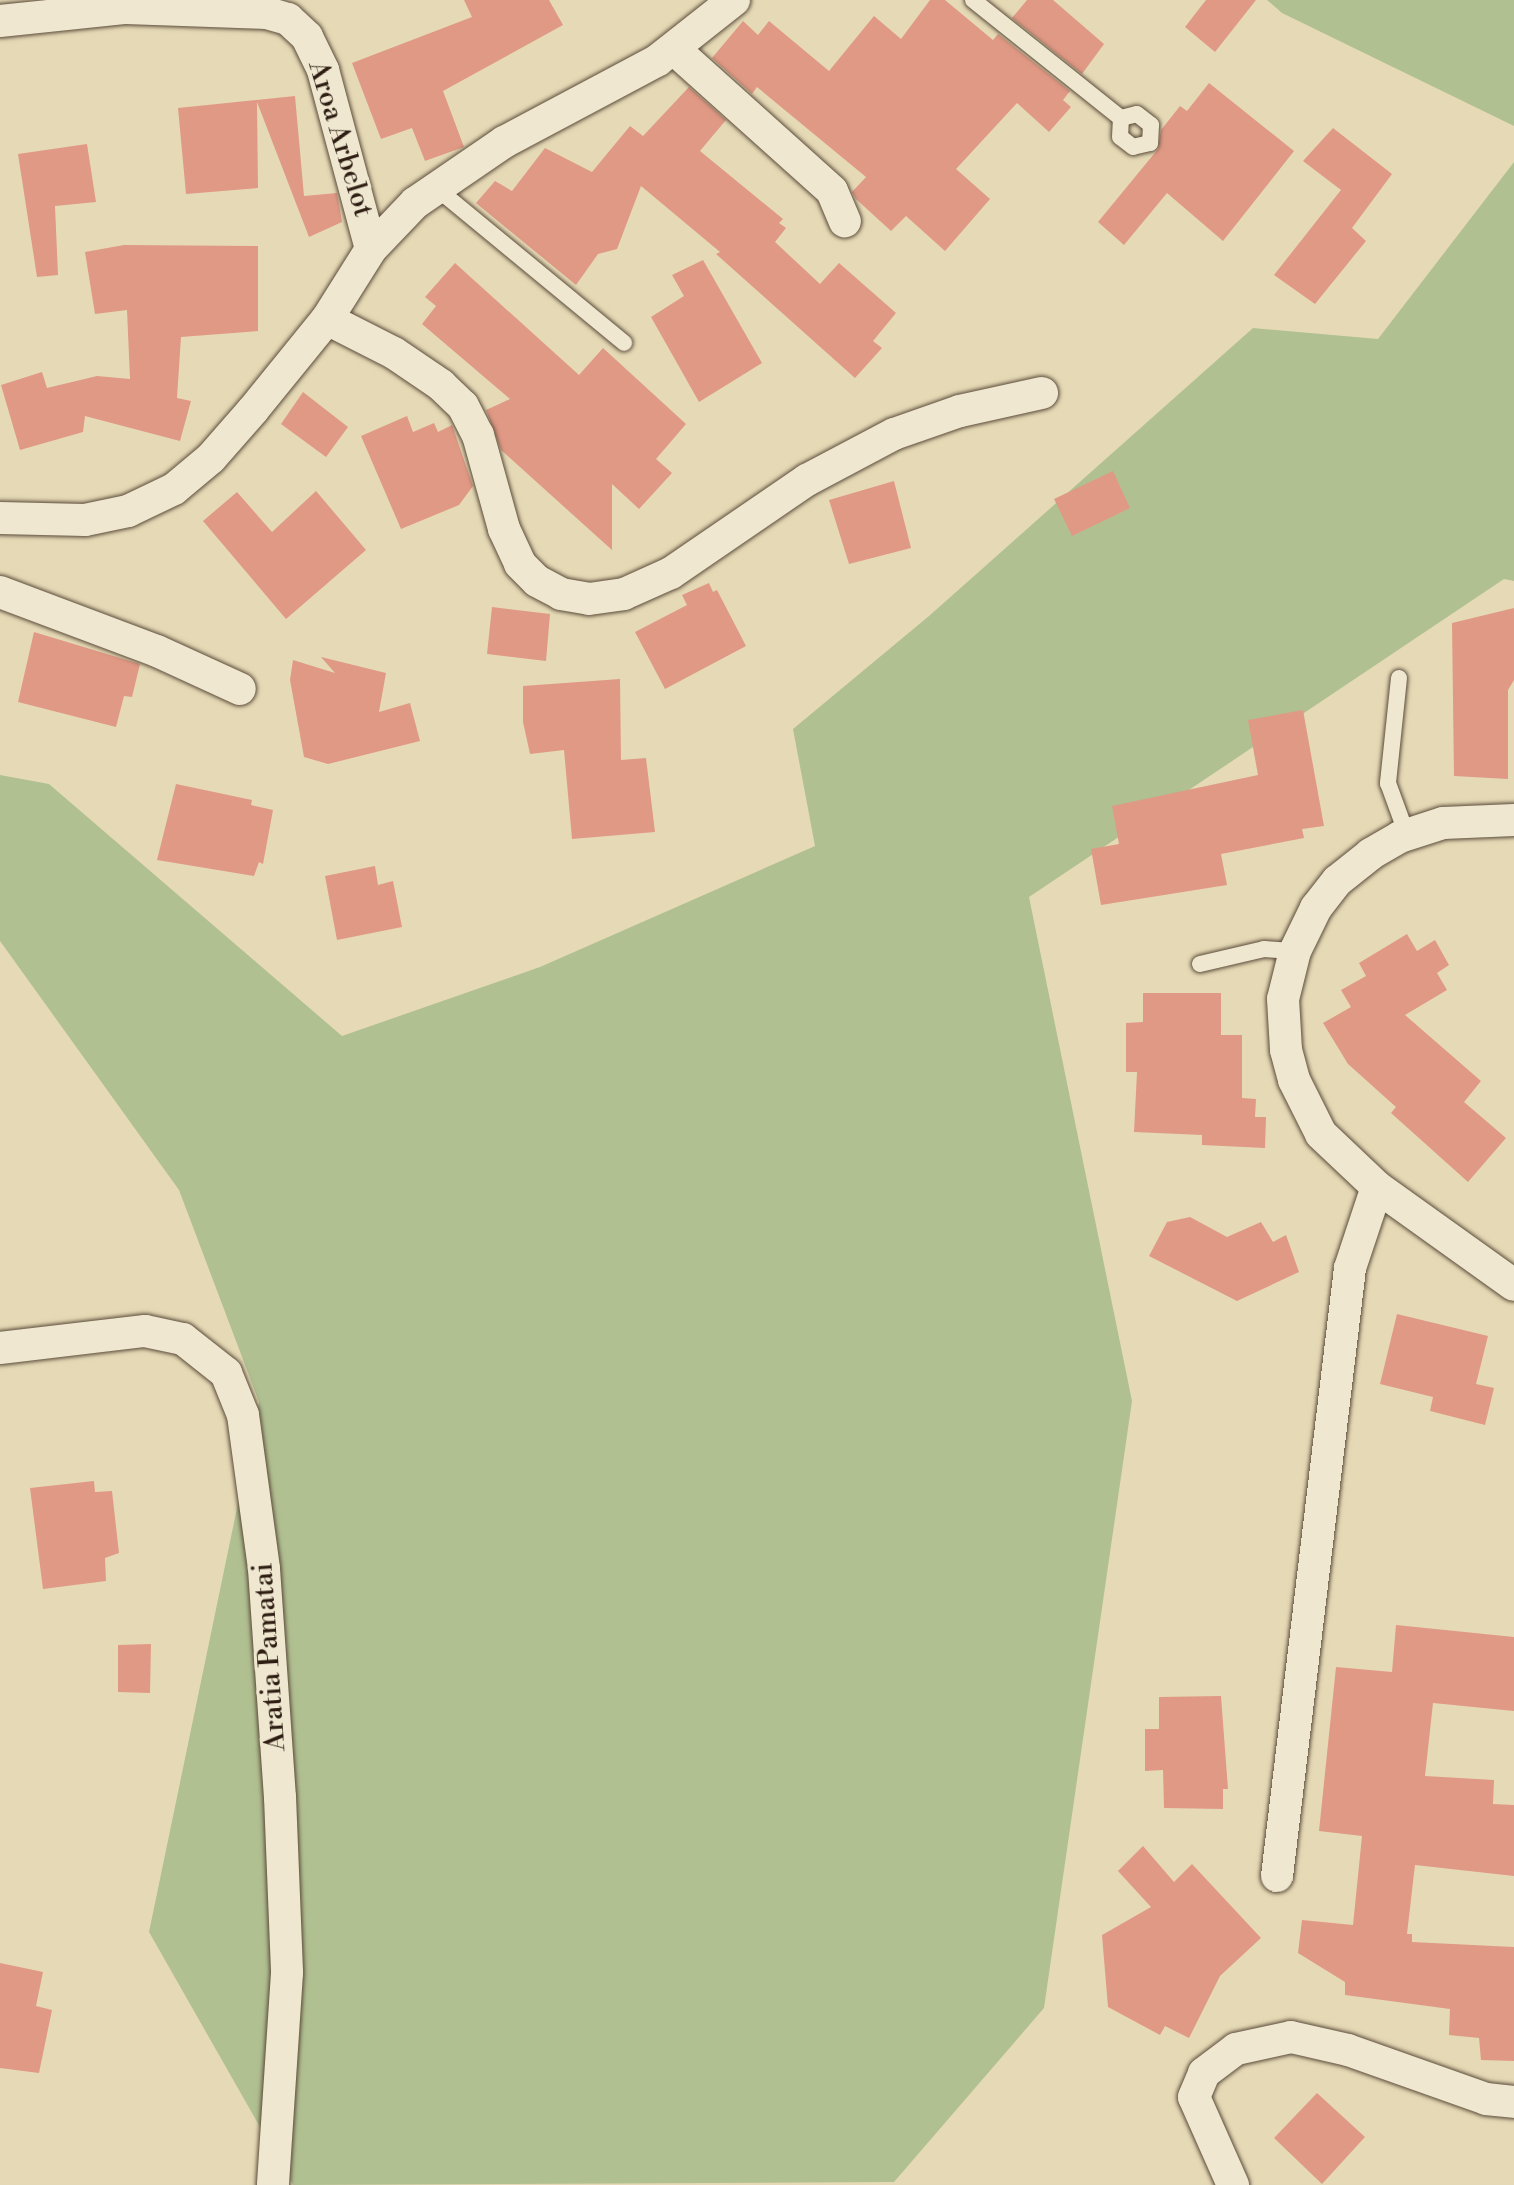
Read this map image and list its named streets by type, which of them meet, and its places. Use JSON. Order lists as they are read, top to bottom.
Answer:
{
  "streets": {
    "street": ["Aroa Arbelot", "Aratia Pamatai"]
  }
}
